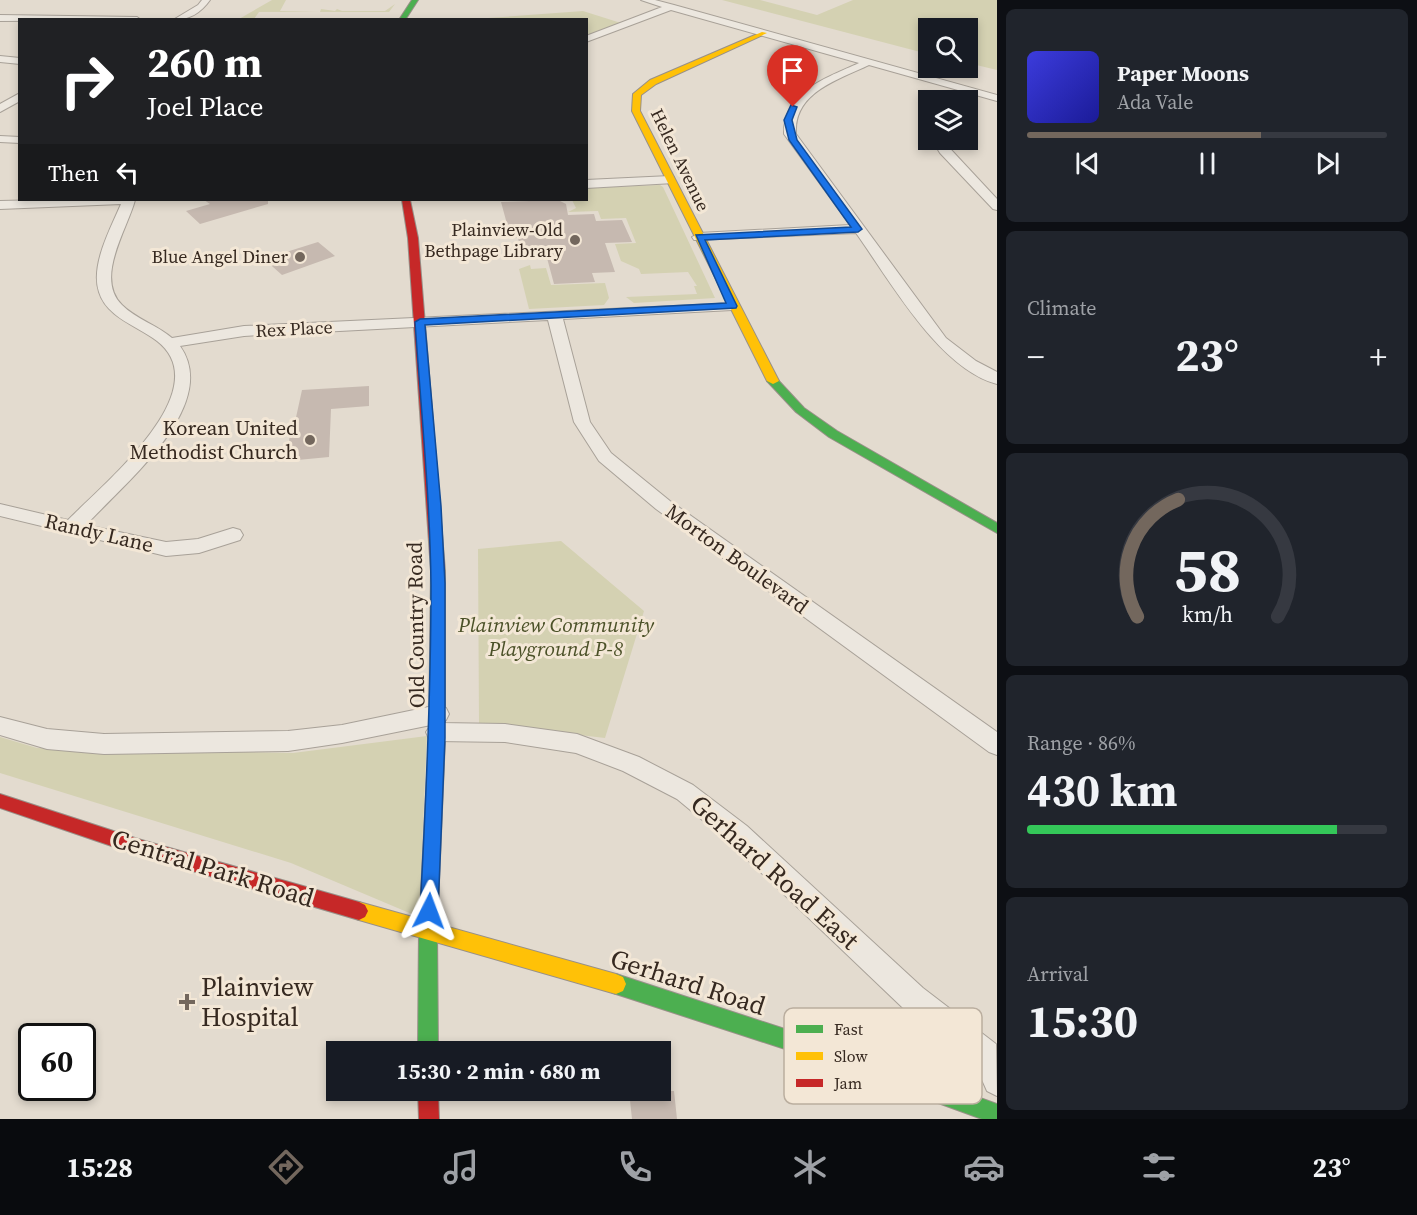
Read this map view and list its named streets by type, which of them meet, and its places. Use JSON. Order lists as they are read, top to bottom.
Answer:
{
  "streets": {
    "street": [
      "Helen Avenue",
      "Rex Place",
      "Randy Lane",
      "Morton Boulevard",
      "Old Country Road",
      "Central Park Road",
      "Gerhard Road East",
      "Gerhard Road"
    ]
  },
  "crossings": [
    ["Helen Avenue", "Rex Place"],
    ["Rex Place", "Morton Boulevard"],
    ["Rex Place", "Old Country Road"],
    ["Old Country Road", "Central Park Road"],
    ["Old Country Road", "Gerhard Road East"],
    ["Old Country Road", "Gerhard Road"],
    ["Central Park Road", "Gerhard Road"]
  ],
  "parks": ["Plainview Community Playground P-8"],
  "places": {
    "other": ["Plainview-Old Bethpage Library", "Blue Angel Diner", "Korean United Methodist Church"],
    "health": ["Plainview Hospital"]
  },
  "legend": ["Fast", "Slow", "Jam"],
  "page": {
    "turn": ["260 m", "Joel Place"],
    "song": ["Paper Moons", "Ada Vale"],
    "then": "Then",
    "tile": [
      "Climate",
      ["Range · 86%", "430 km"],
      ["Arrival", "15:30"]
    ],
    "heat": ["−", "23°", "+"],
    "limit": "60",
    "trip": "15:30 · 2 min · 680 m",
    "tabs": ["15:28", "23°"],
    "gauge": ["58", "km/h"]
  }
}
